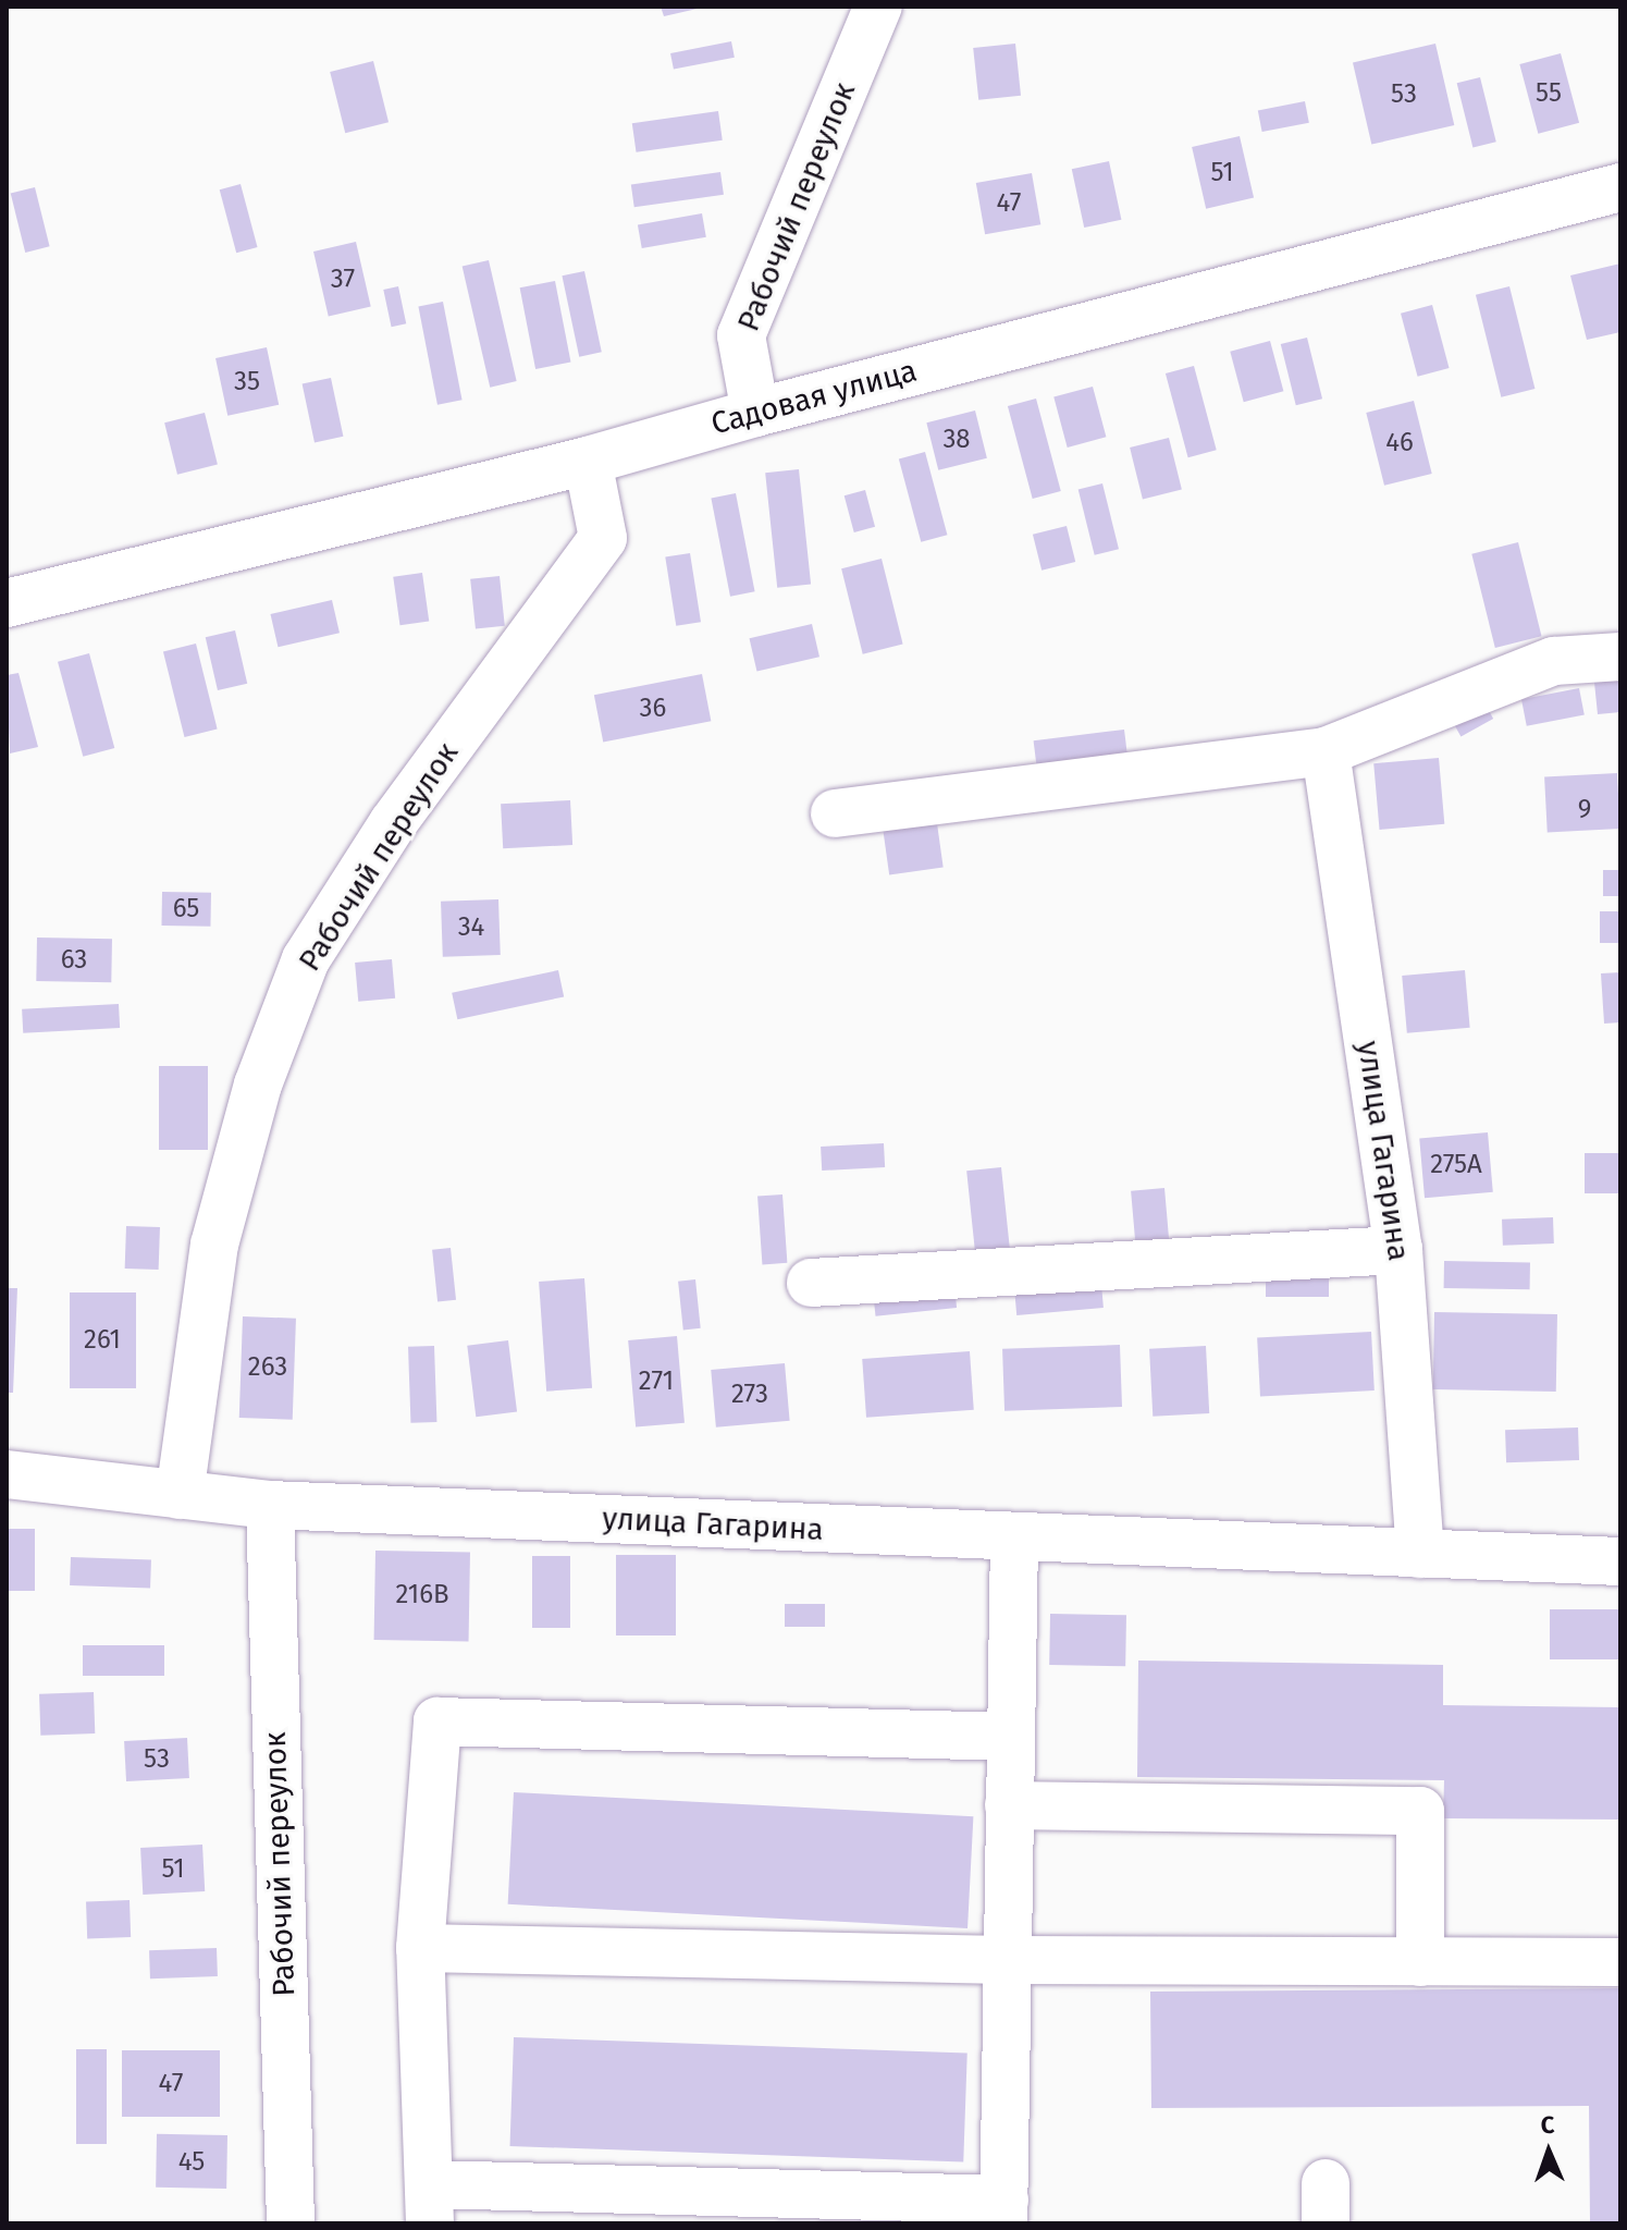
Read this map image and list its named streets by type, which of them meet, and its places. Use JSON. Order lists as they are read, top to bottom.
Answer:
{
  "streets": {
    "street": ["Рабочий переулок", "Садовая улица", "улица Гагарина"]
  },
  "crossings": [
    ["Рабочий переулок", "Садовая улица"],
    ["Рабочий переулок", "улица Гагарина"]
  ],
  "house_numbers": [
    "55",
    "53",
    "51",
    "47",
    "37",
    "35",
    "38",
    "46",
    "36",
    "9",
    "65",
    "34",
    "63",
    "275А",
    "261",
    "263",
    "271",
    "273",
    "216В",
    "53",
    "51",
    "47",
    "45"
  ],
  "north": "top"
}
